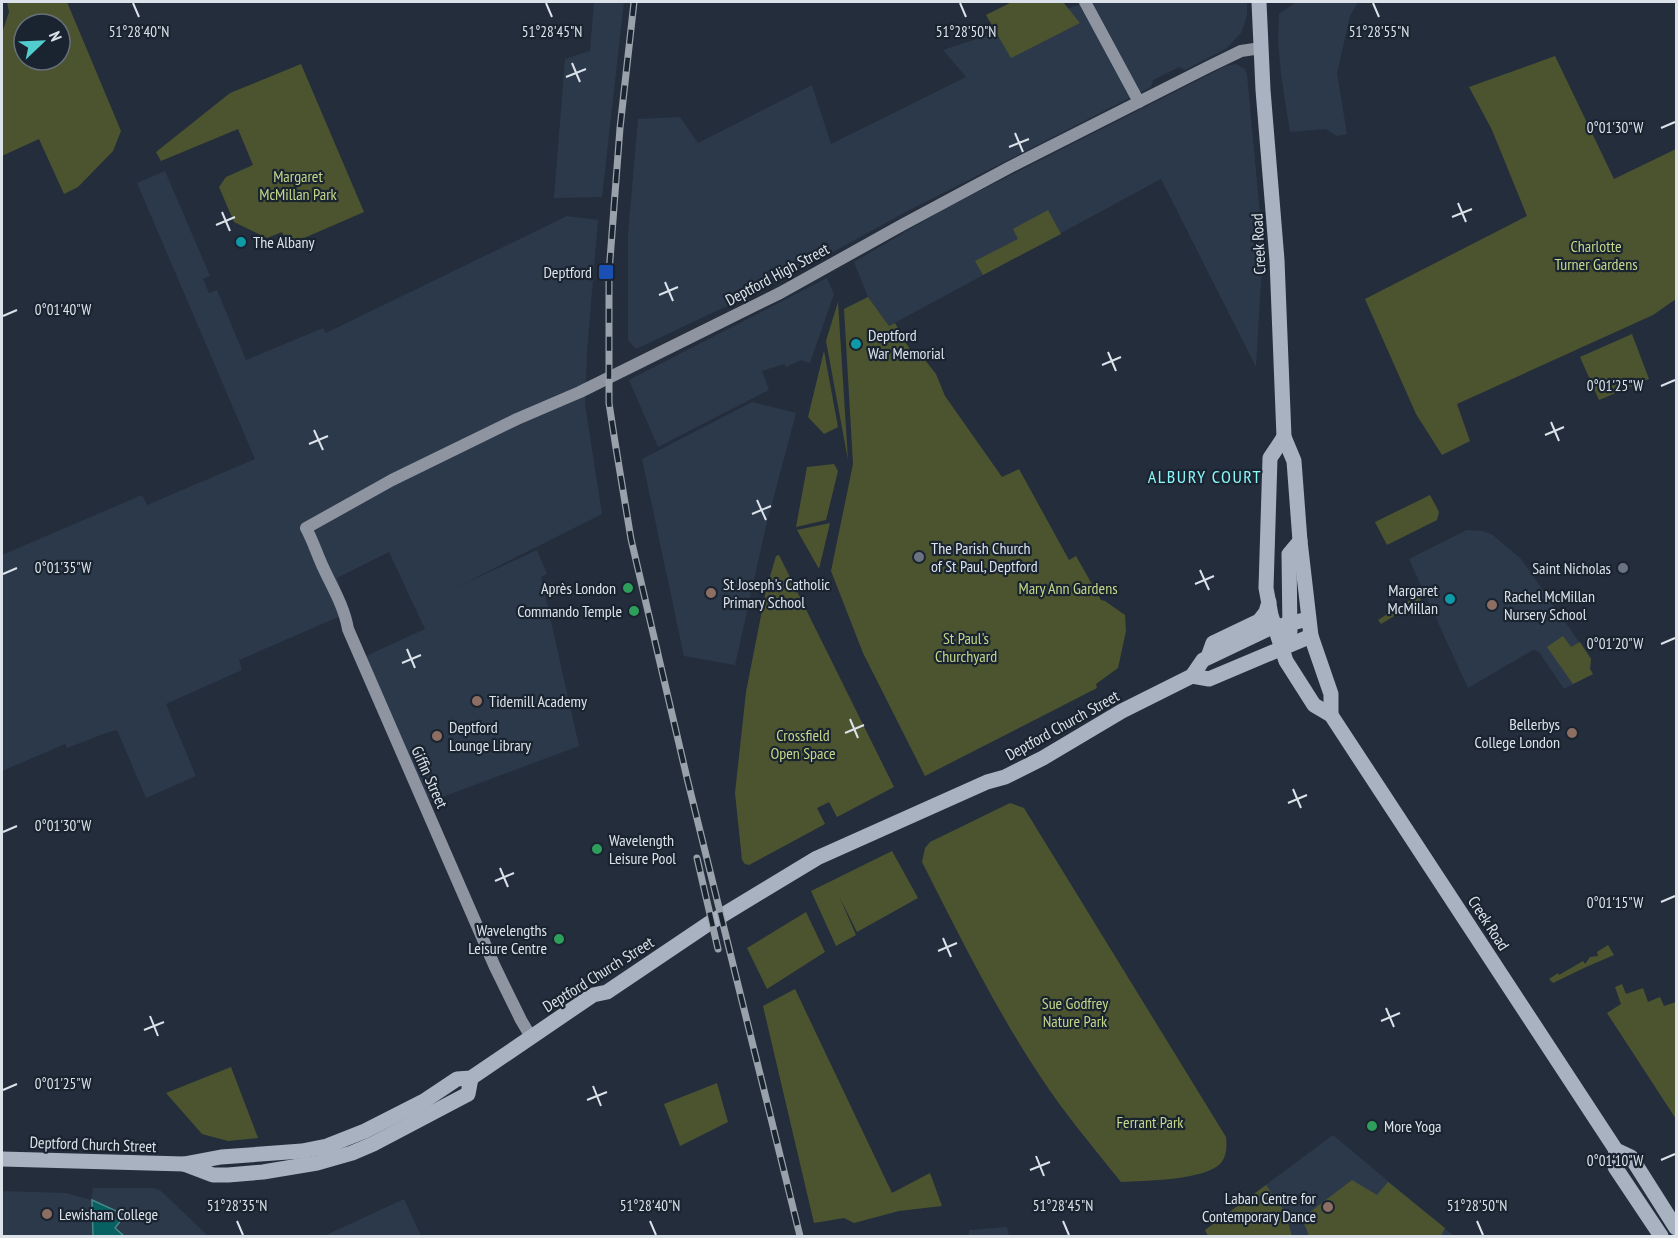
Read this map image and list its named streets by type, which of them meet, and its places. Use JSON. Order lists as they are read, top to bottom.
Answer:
{
  "streets": {
    "main road": ["Creek Road", "Deptford Church Street"],
    "street": ["Deptford High Street", "Giffin Street"]
  },
  "crossings": [
    ["Creek Road", "Deptford High Street"],
    ["Creek Road", "Deptford Church Street"],
    ["Deptford High Street", "Giffin Street"],
    ["Deptford Church Street", "Giffin Street"]
  ],
  "districts": ["ALBURY COURT"],
  "parks": [
    "Margaret McMillan Park",
    "Charlotte Turner Gardens",
    "Mary Ann Gardens",
    "St Paul's Churchyard",
    "Crossfield Open Space",
    "Sue Godfrey Nature Park",
    "Ferrant Park"
  ],
  "places": {
    "other": [
      "The Albany",
      "Deptford War Memorial",
      "The Parish Church of St Paul, Deptford",
      "Saint Nicholas",
      "Après London",
      "St Joseph's Catholic Primary School",
      "Margaret McMillan",
      "Rachel McMillan Nursery School",
      "Commando Temple",
      "Tidemill Academy",
      "Bellerbys College London",
      "Deptford Lounge Library",
      "Wavelength Leisure Pool",
      "Wavelengths Leisure Centre",
      "More Yoga",
      "Laban Centre for Contemporary Dance",
      "Lewisham College"
    ],
    "transit": ["Deptford"]
  },
  "north": "top right",
  "coordinates": [
    "51°28'40\"N",
    "51°28'45\"N",
    "51°28'50\"N",
    "51°28'55\"N",
    "0°01'30\"W",
    "0°01'40\"W",
    "0°01'25\"W",
    "0°01'35\"W",
    "0°01'20\"W",
    "0°01'15\"W",
    "0°01'10\"W",
    "51°28'35\"N"
  ]
}
